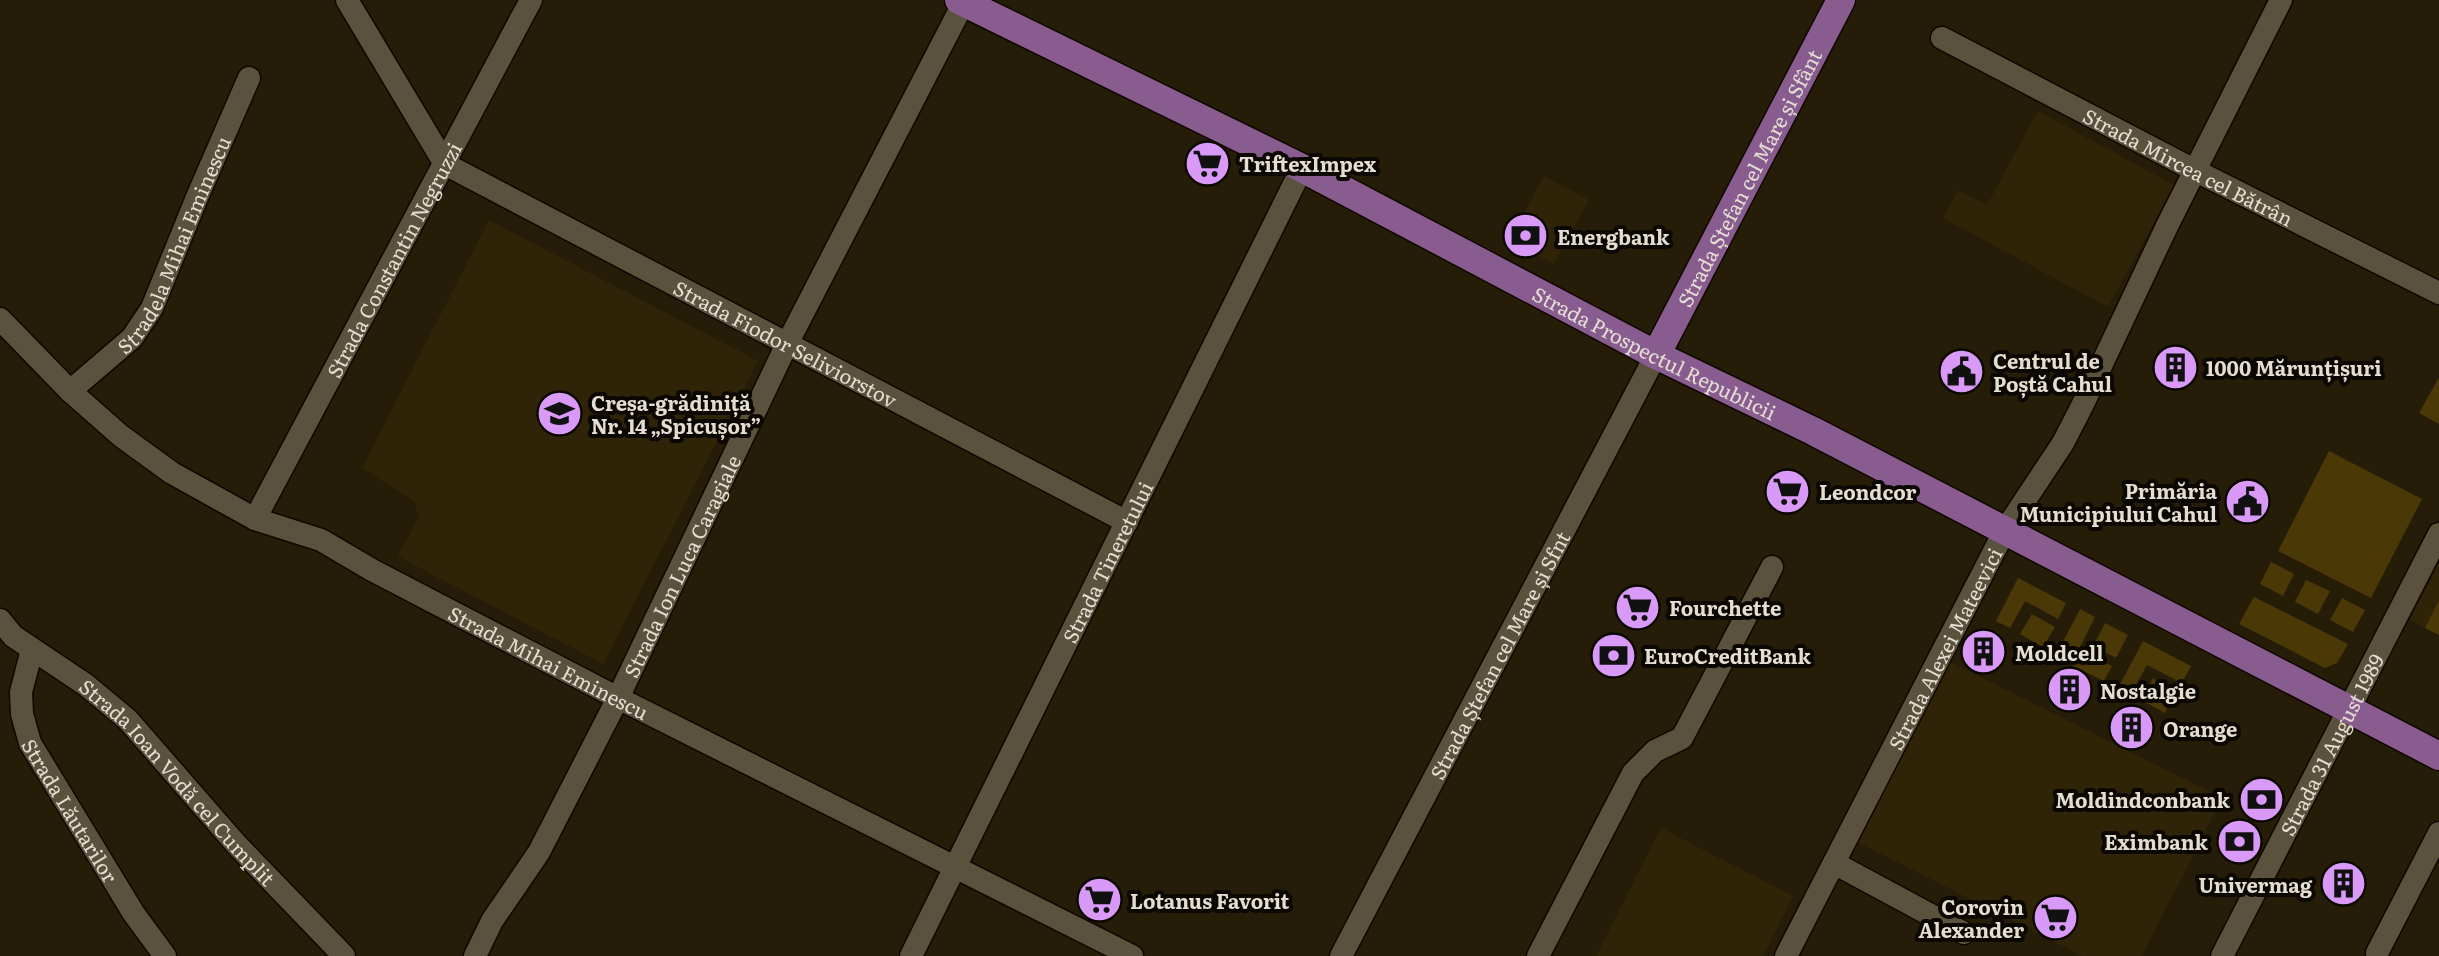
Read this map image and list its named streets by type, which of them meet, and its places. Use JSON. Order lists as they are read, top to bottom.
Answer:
{
  "streets": {
    "main road": ["Strada Ștefan cel Mare și Sfânt", "Strada Prospectul Republicii"],
    "street": [
      "Strada Mircea cel Bătrân",
      "Stradela Mihai Eminescu",
      "Strada Constantin Negruzzi",
      "Strada Fiodor Seliviorstov",
      "Strada Tineretului",
      "Strada Ion Luca Caragiale",
      "Strada Alexei Mateevici",
      "Strada Ștefan cel Mare și Sfnt",
      "Strada Mihai Eminescu",
      "Strada 31 August 1989",
      "Strada Ioan Vodă cel Cumplit",
      "Strada Lăutarilor"
    ]
  },
  "crossings": [
    ["Strada Mircea cel Bătrân", "Strada Alexei Mateevici"],
    ["Strada Ștefan cel Mare și Sfânt", "Strada Prospectul Republicii"],
    ["Strada Ștefan cel Mare și Sfânt", "Strada Ștefan cel Mare și Sfnt"],
    ["Stradela Mihai Eminescu", "Strada Mihai Eminescu"],
    ["Strada Constantin Negruzzi", "Strada Fiodor Seliviorstov"],
    ["Strada Constantin Negruzzi", "Strada Mihai Eminescu"],
    ["Strada Fiodor Seliviorstov", "Strada Tineretului"],
    ["Strada Fiodor Seliviorstov", "Strada Ion Luca Caragiale"],
    ["Strada Prospectul Republicii", "Strada Tineretului"],
    ["Strada Prospectul Republicii", "Strada Ion Luca Caragiale"],
    ["Strada Prospectul Republicii", "Strada Alexei Mateevici"],
    ["Strada Prospectul Republicii", "Strada Ștefan cel Mare și Sfnt"],
    ["Strada Prospectul Republicii", "Strada 31 August 1989"],
    ["Strada Tineretului", "Strada Mihai Eminescu"],
    ["Strada Ion Luca Caragiale", "Strada Mihai Eminescu"],
    ["Strada Ioan Vodă cel Cumplit", "Strada Lăutarilor"]
  ],
  "places": {
    "supermarket": [
      "TriftexImpex",
      "Leondcor",
      "Fourchette",
      "Lotanus Favorit",
      "Corovin Alexander"
    ],
    "bank": [
      "Energbank",
      "EuroCreditBank",
      "Moldindconbank",
      "Eximbank"
    ],
    "building": [
      "1000 Mărunțișuri",
      "Moldcell",
      "Nostalgie",
      "Orange",
      "Univermag"
    ],
    "public building": ["Centrul de Poștă Cahul", "Primăria Municipiului Cahul"],
    "school or university": ["Creșa-grădiniță Nr. 14 „Spicușor”"]
  }
}
